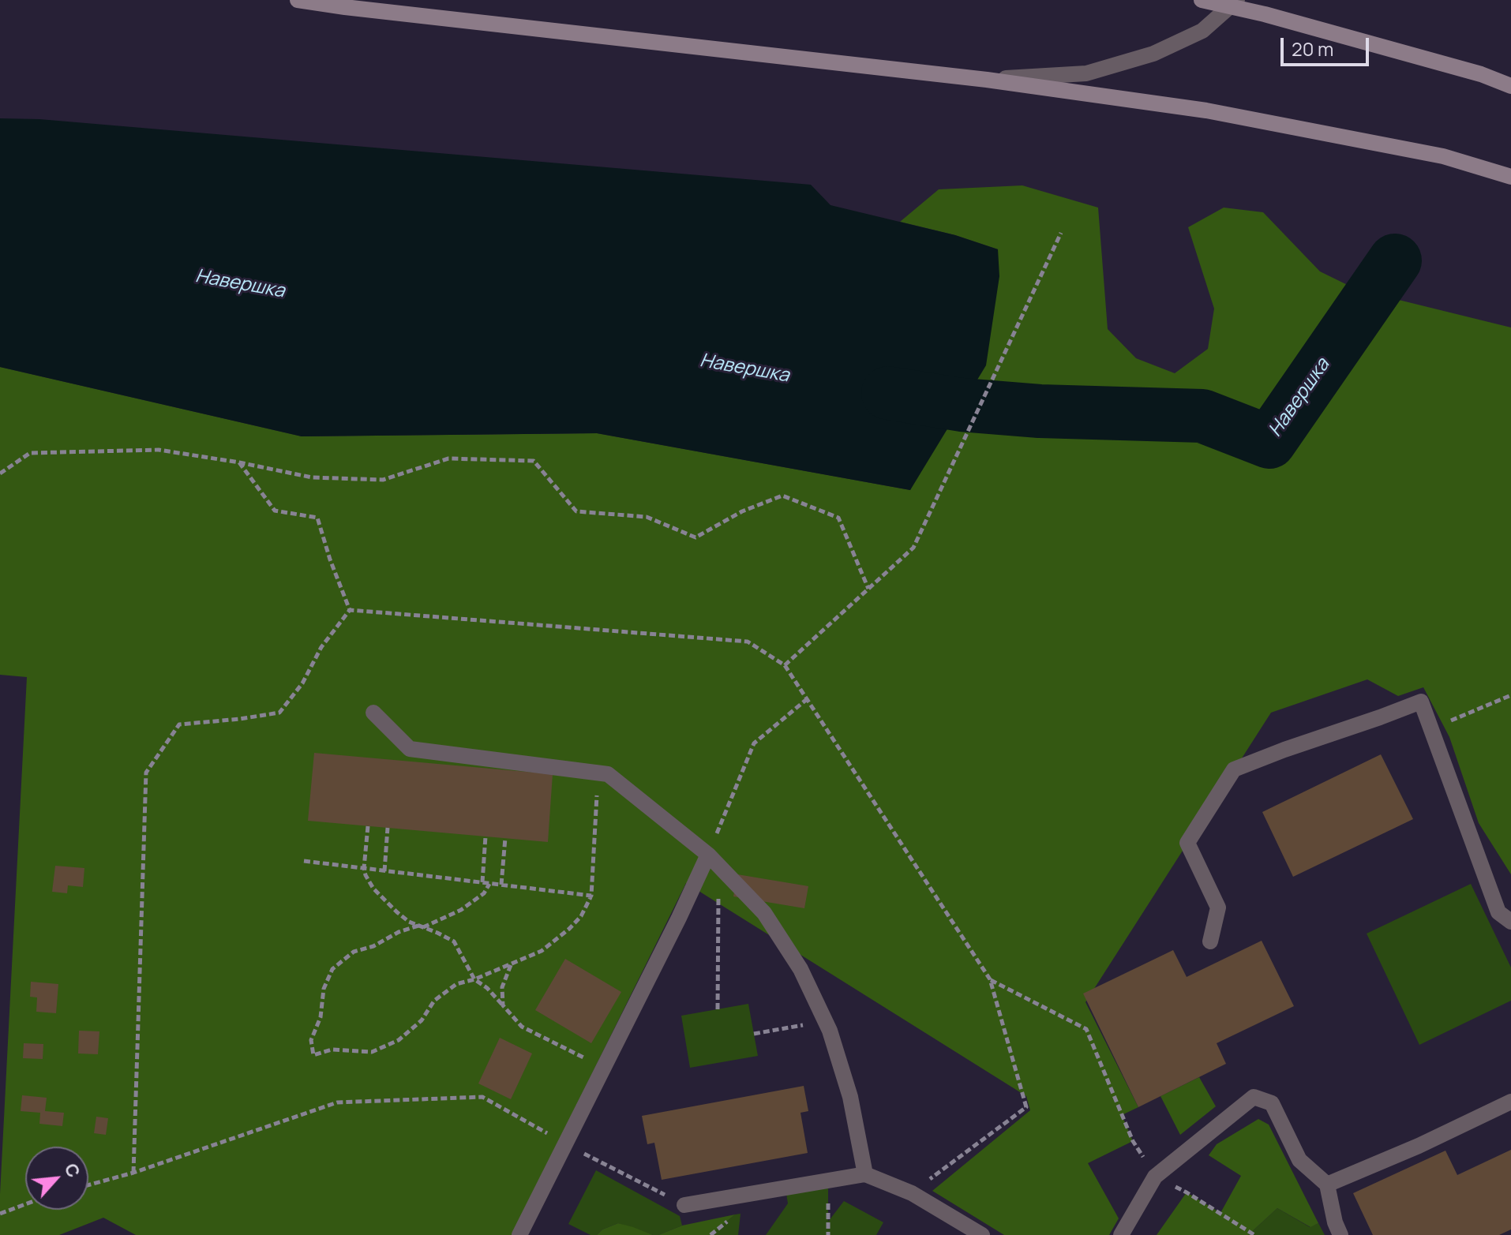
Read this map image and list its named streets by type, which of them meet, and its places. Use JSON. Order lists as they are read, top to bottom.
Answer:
{
  "water": ["Навершка"],
  "scale_bar": "20 m",
  "north": "top right"
}
